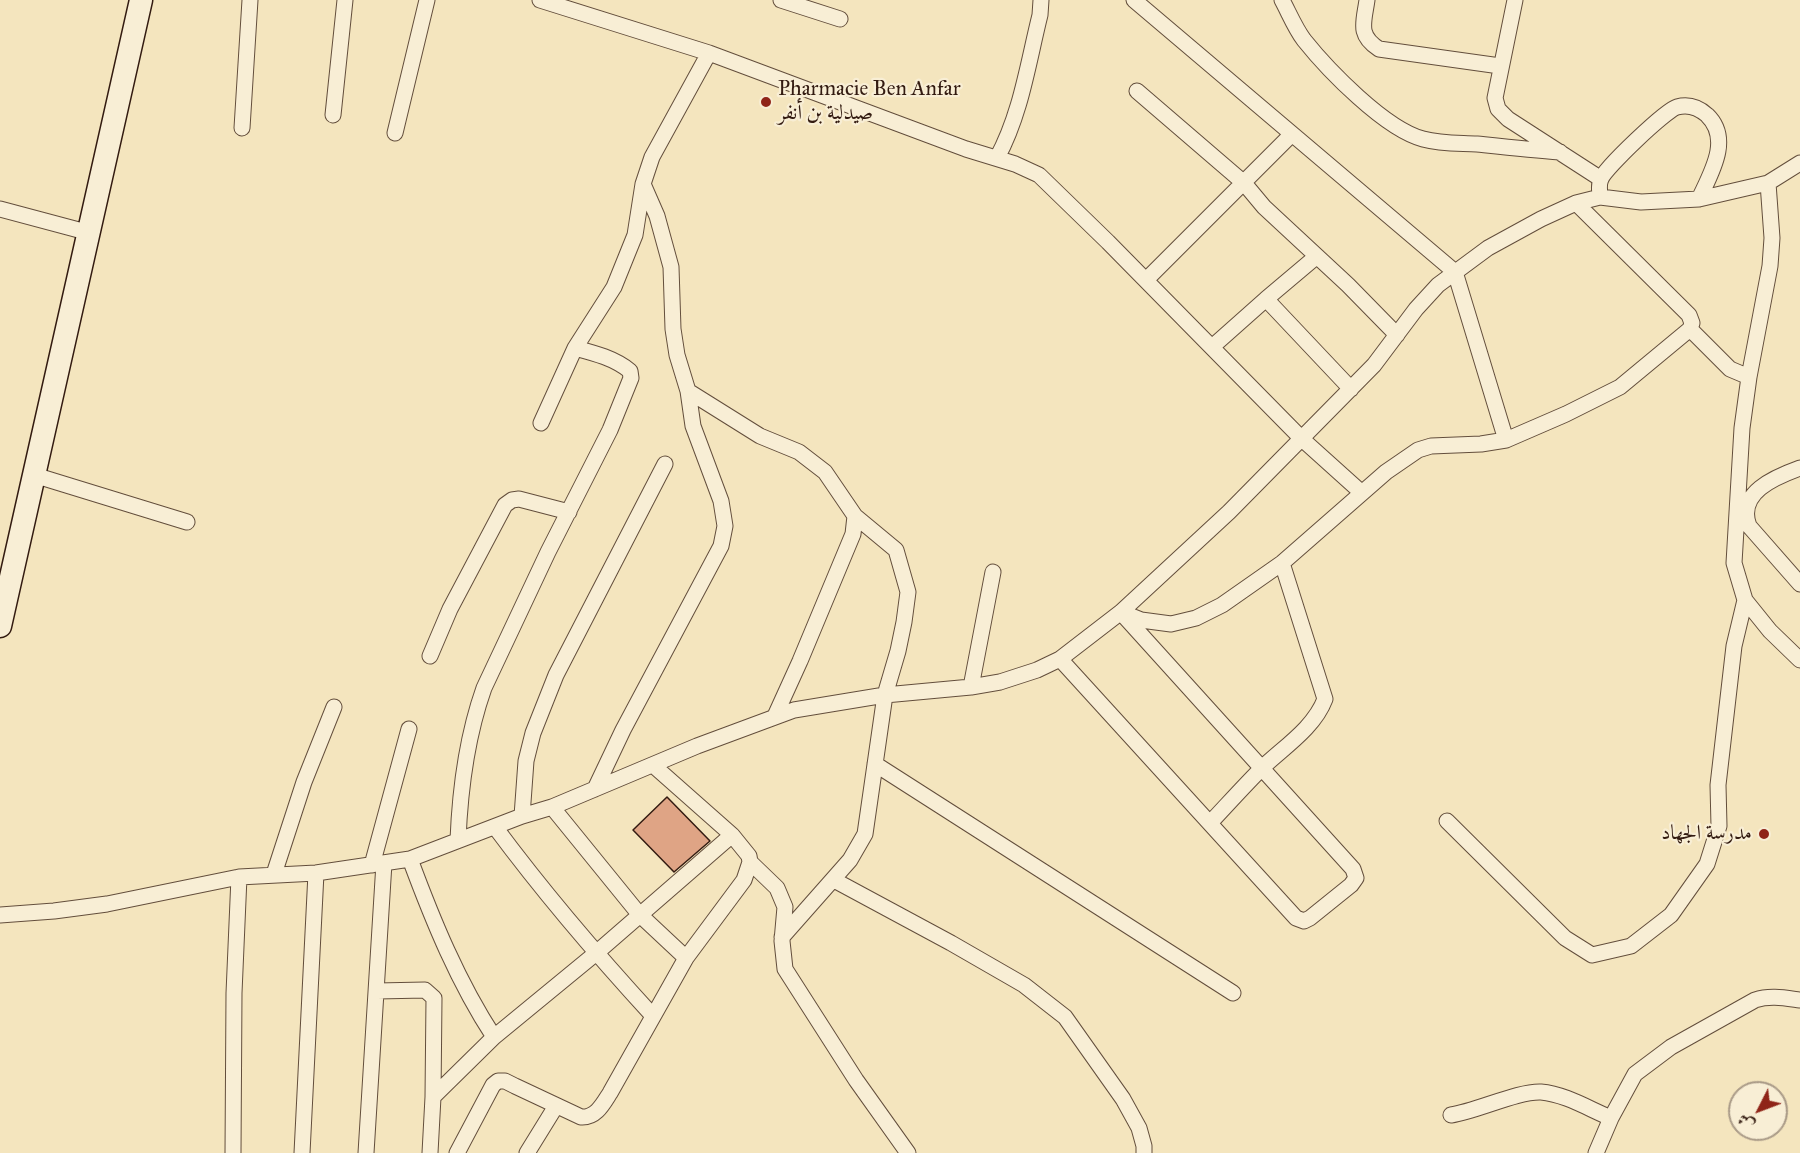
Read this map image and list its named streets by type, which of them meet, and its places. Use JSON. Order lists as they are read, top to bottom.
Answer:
{
  "places": ["Pharmacie Ben Anfar صيدلية بن أنفر", "مدرسة الجهاد"],
  "north": "bottom left"
}
